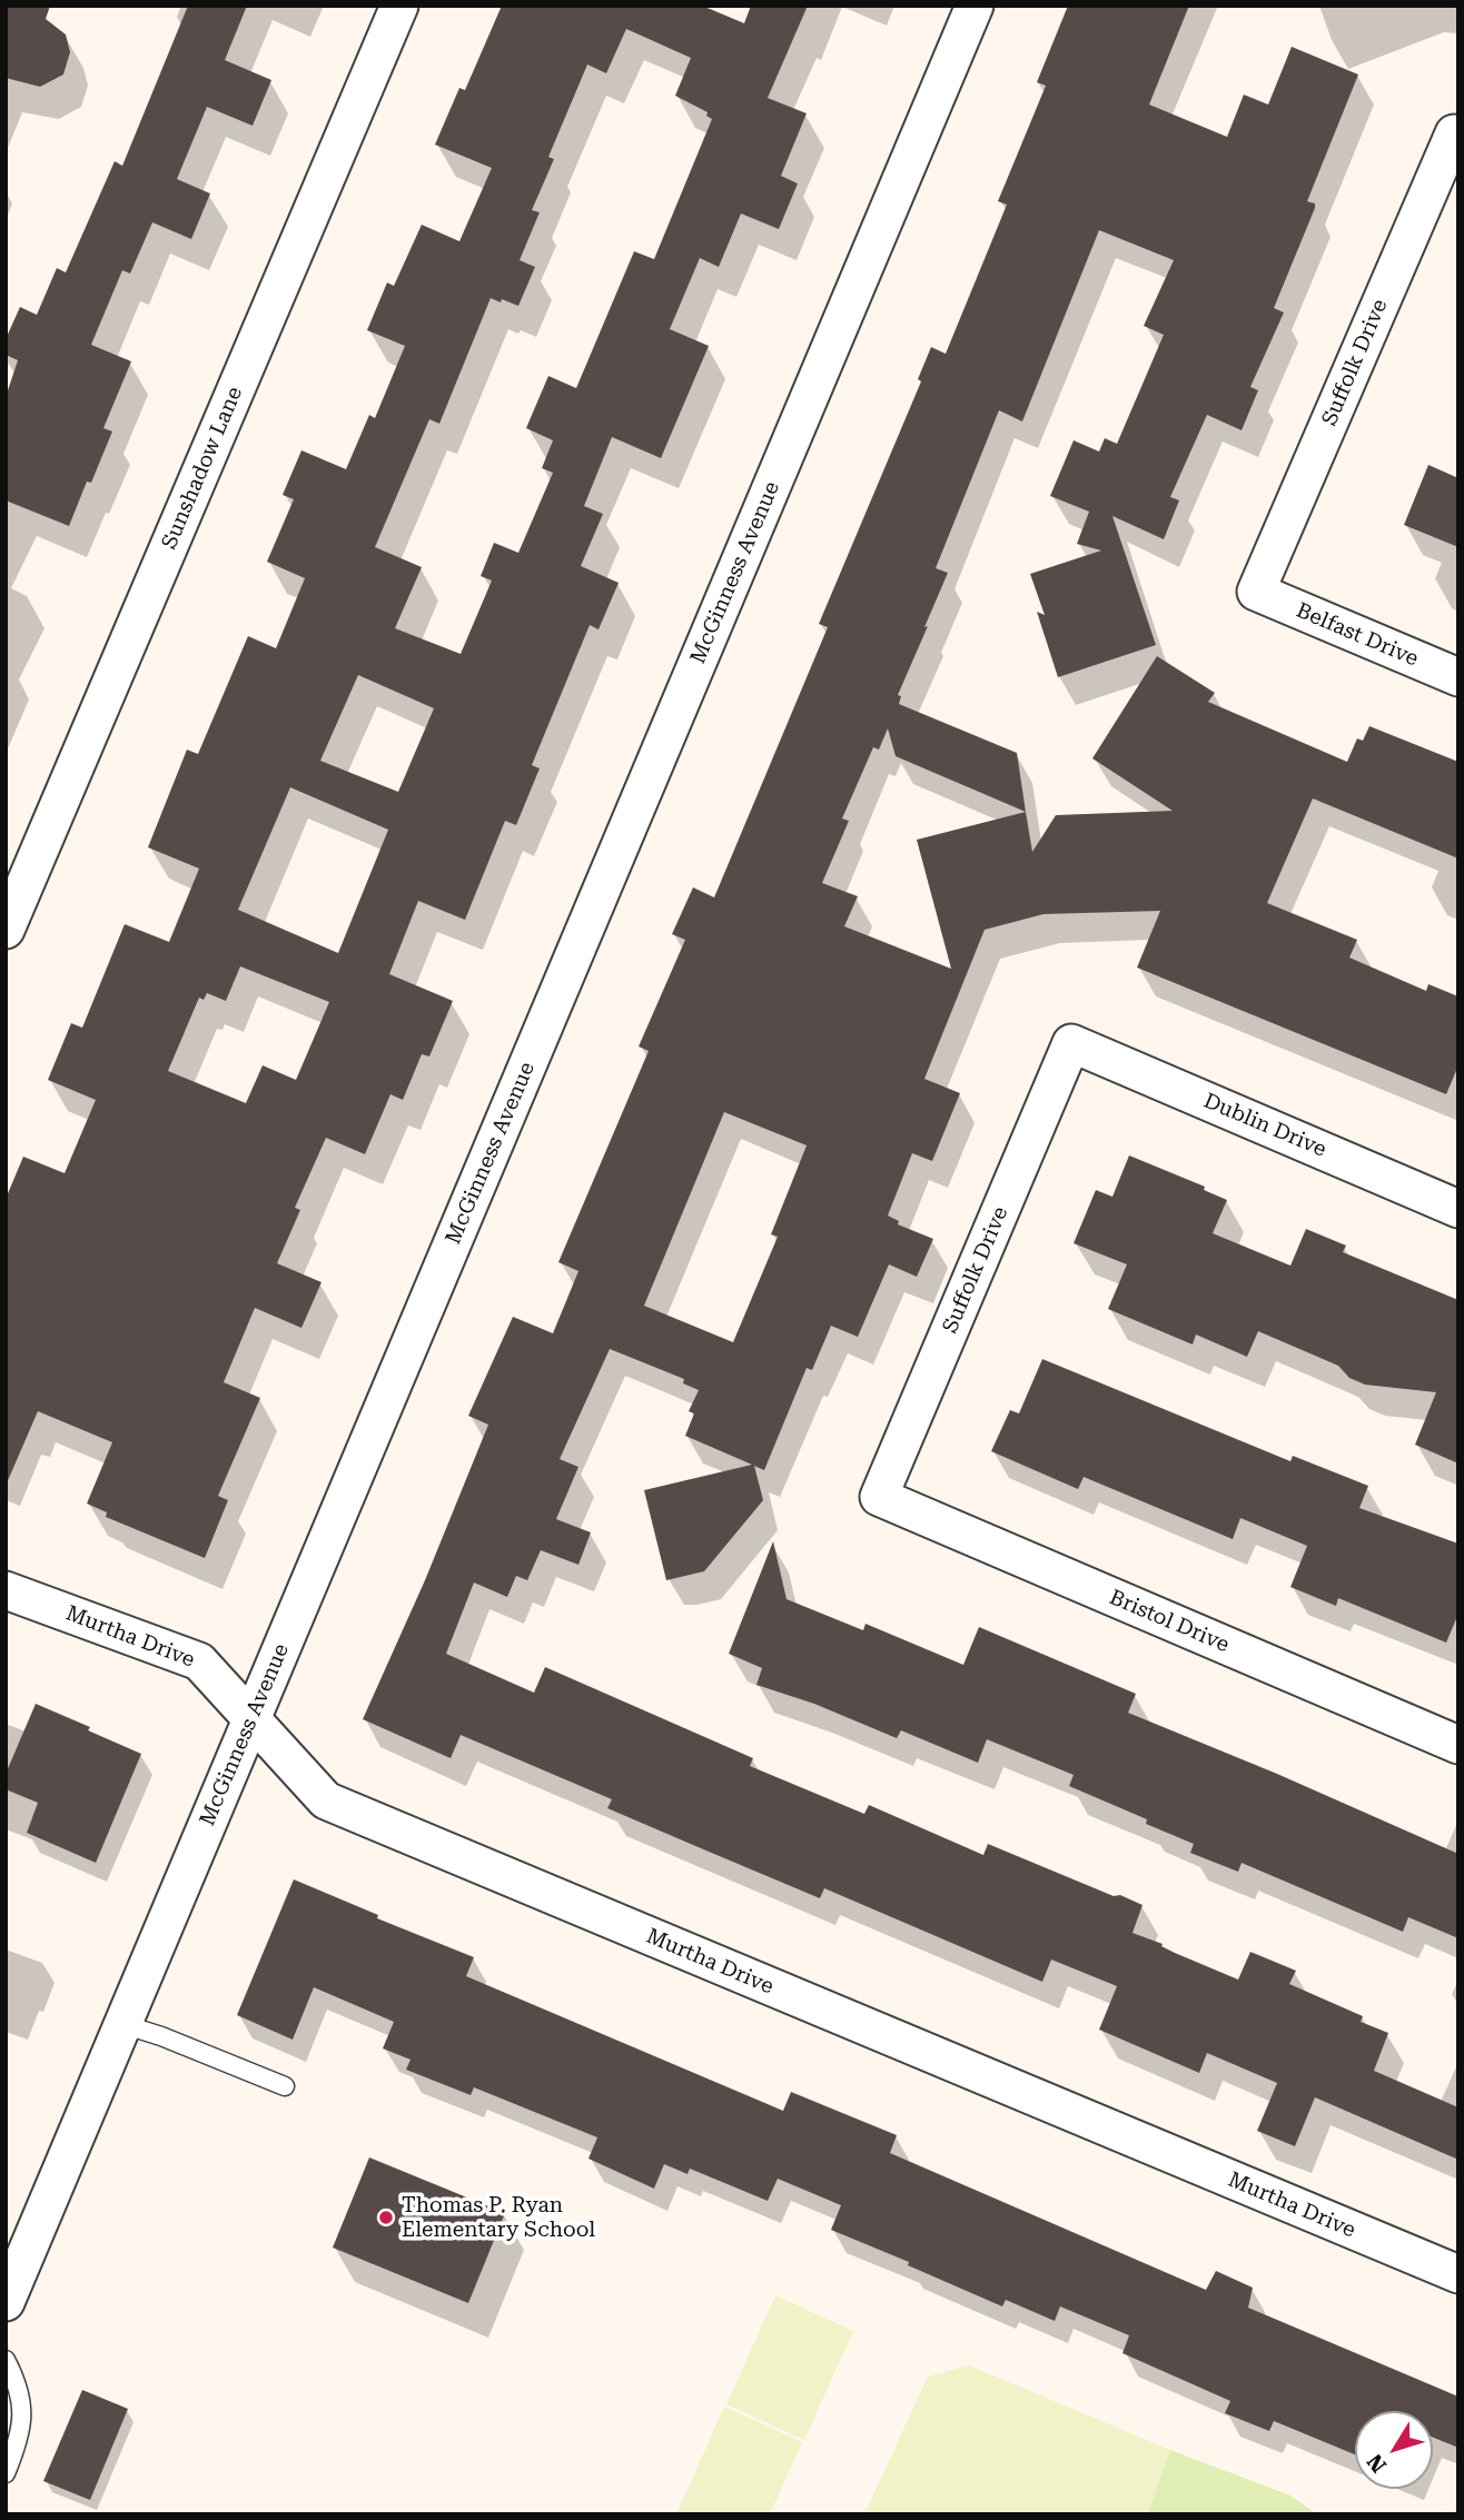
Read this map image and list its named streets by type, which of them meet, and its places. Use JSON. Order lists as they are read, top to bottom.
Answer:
{
  "streets": {
    "street": [
      "Suffolk Drive",
      "Sunshadow Lane",
      "McGinness Avenue",
      "Belfast Drive",
      "Dublin Drive",
      "Bristol Drive",
      "Murtha Drive"
    ]
  },
  "crossings": [
    ["Suffolk Drive", "Belfast Drive"],
    ["Suffolk Drive", "Dublin Drive"],
    ["Suffolk Drive", "Bristol Drive"],
    ["McGinness Avenue", "Murtha Drive"]
  ],
  "places": ["Thomas P. Ryan Elementary School"],
  "north": "bottom left"
}
